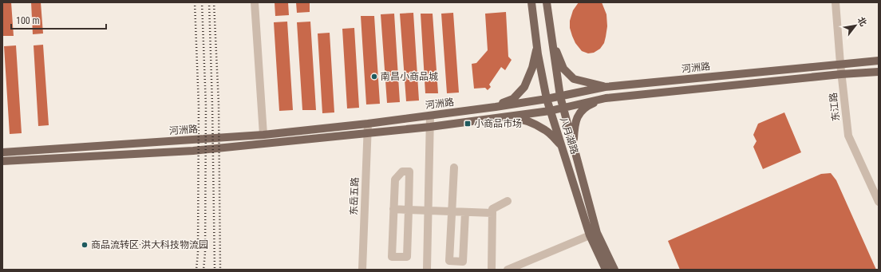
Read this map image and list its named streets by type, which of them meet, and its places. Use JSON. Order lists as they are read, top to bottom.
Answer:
{
  "streets": {
    "main road": ["河洲路", "八月湖路"],
    "street": ["东江路", "东岳五路"]
  },
  "crossings": [
    ["河洲路", "东江路"],
    ["河洲路", "八月湖路"],
    ["河洲路", "东岳五路"]
  ],
  "places": {
    "other": ["南昌小商品城", "商品流转区·洪大科技物流园"],
    "transit": ["小商品市场"]
  },
  "scale_bar": "100 m",
  "north": "top right"
}
